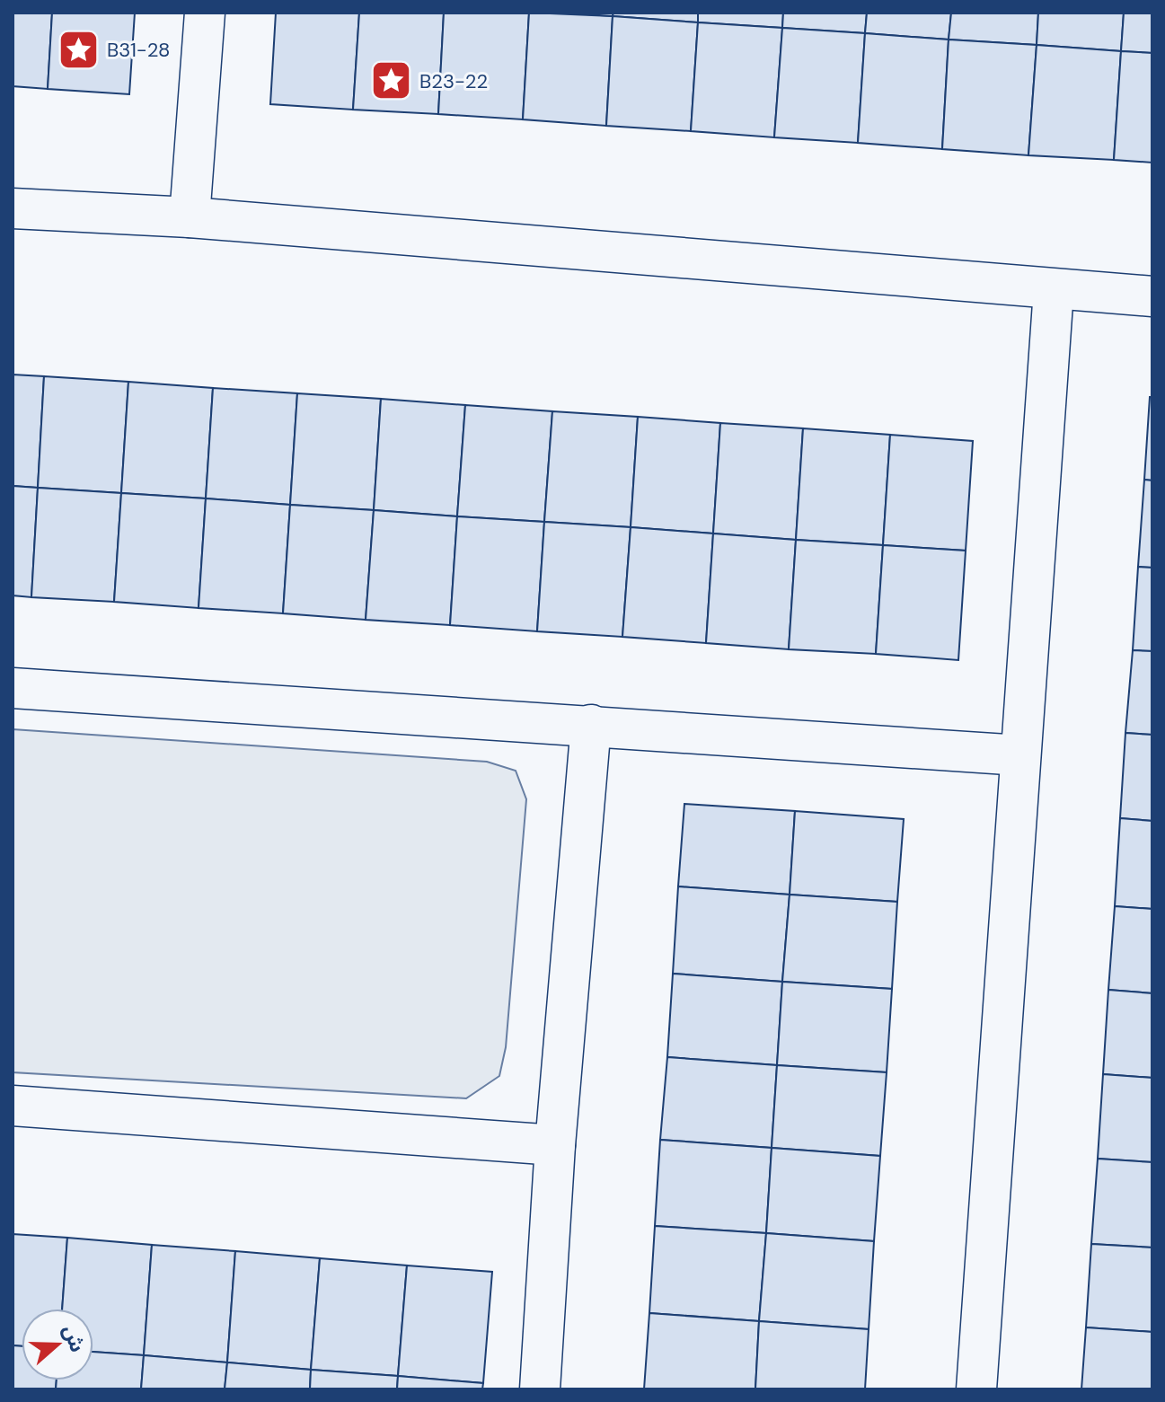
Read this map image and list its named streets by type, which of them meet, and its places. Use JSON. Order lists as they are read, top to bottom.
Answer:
{
  "places": {
    "place": ["B31-28", "B23-22"]
  },
  "north": "right"
}
